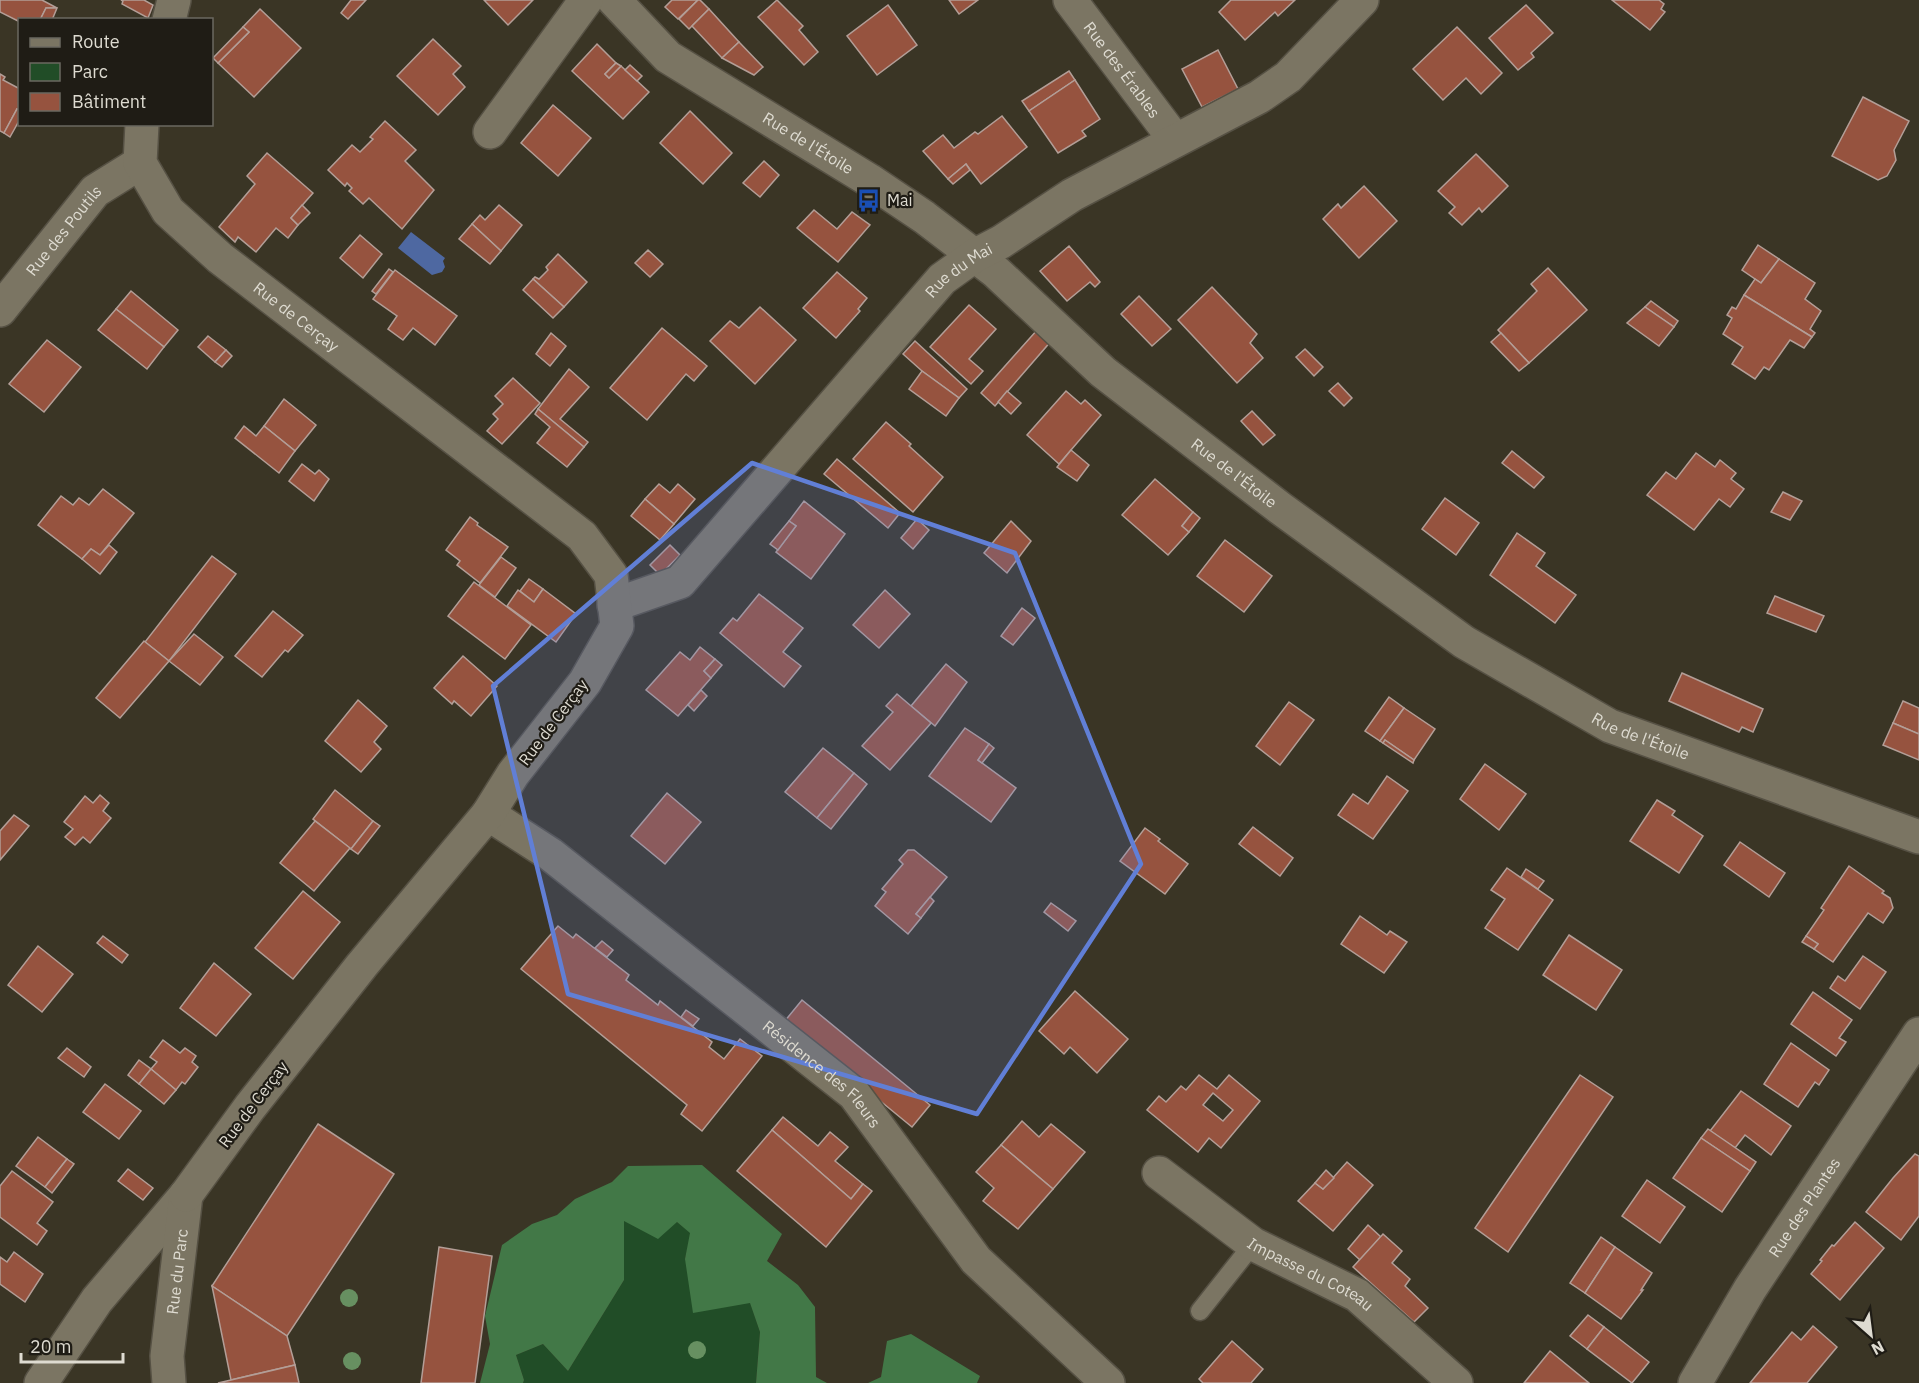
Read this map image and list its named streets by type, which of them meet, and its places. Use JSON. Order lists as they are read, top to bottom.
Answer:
{
  "streets": {
    "street": [
      "Rue des Érables",
      "Rue de l'Étoile",
      "Rue des Poutils",
      "Rue du Mai",
      "Rue de Cerçay",
      "Résidence des Fleurs",
      "Rue des Plantes",
      "Rue du Parc",
      "Impasse du Coteau"
    ]
  },
  "crossings": [
    ["Rue des Érables", "Rue du Mai"],
    ["Rue de l'Étoile", "Rue du Mai"],
    ["Rue des Poutils", "Rue de Cerçay"],
    ["Rue du Mai", "Rue de Cerçay"],
    ["Rue de Cerçay", "Résidence des Fleurs"],
    ["Rue de Cerçay", "Rue du Parc"]
  ],
  "places": {
    "bus stop": ["Mai"]
  },
  "legend": ["Route", "Parc", "Bâtiment"],
  "scale_bar": "20 m",
  "north": "bottom right"
}
